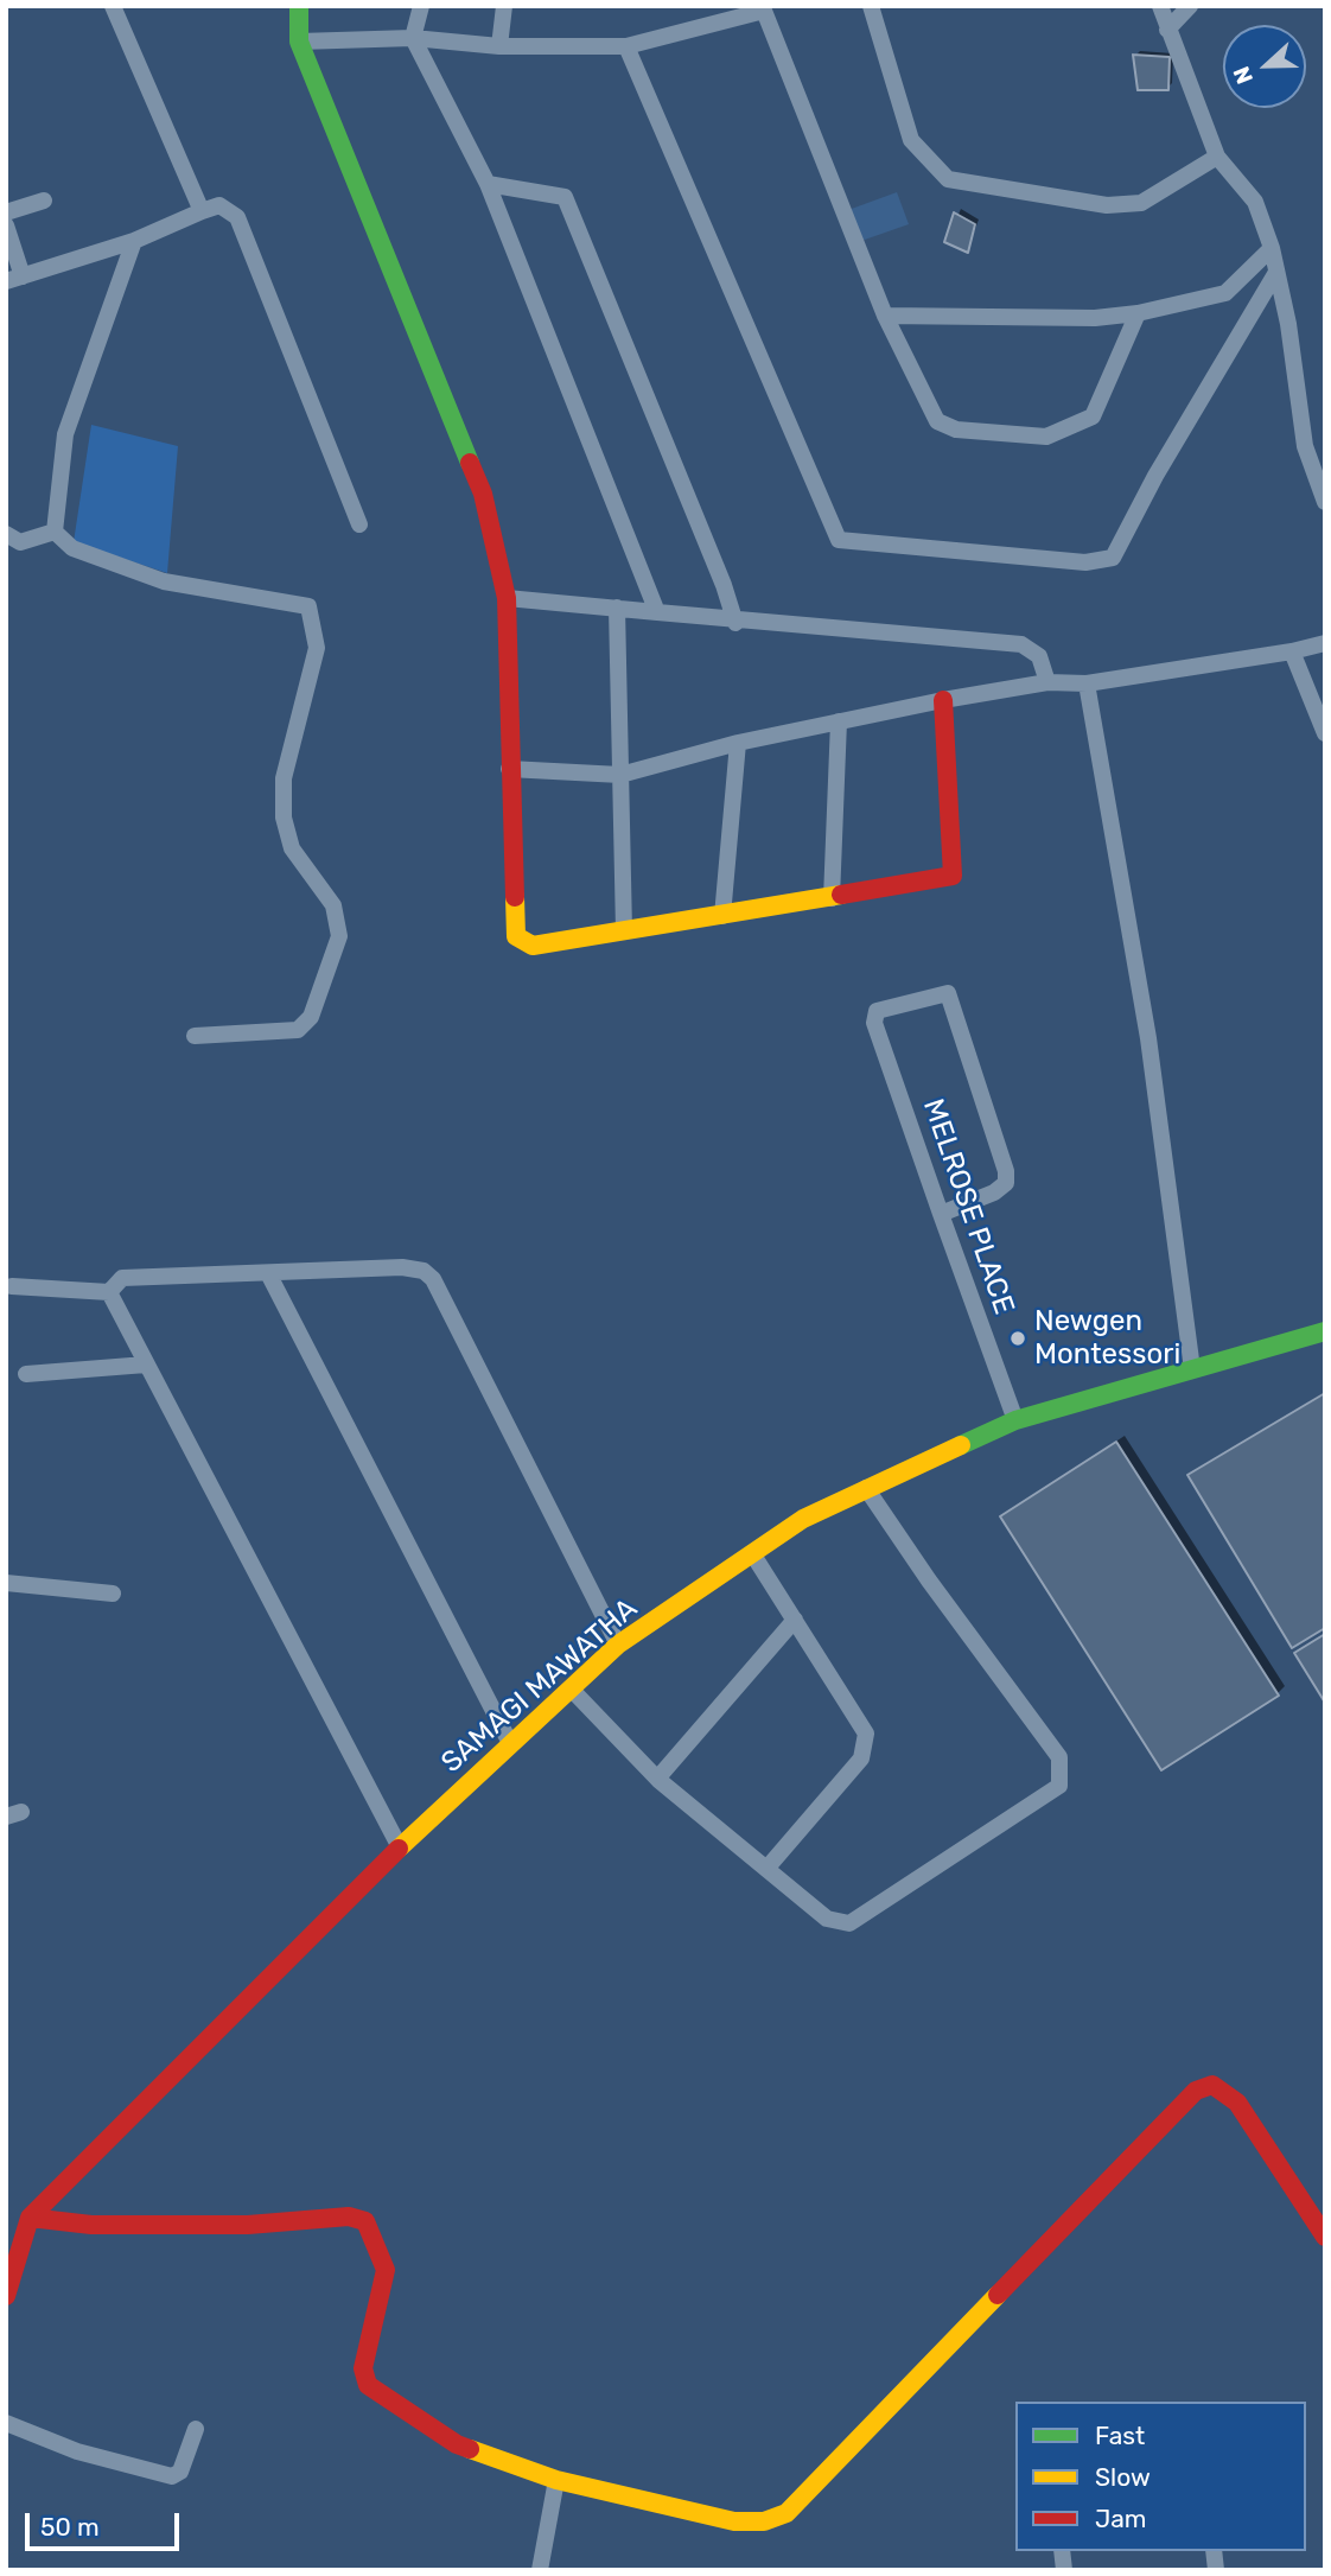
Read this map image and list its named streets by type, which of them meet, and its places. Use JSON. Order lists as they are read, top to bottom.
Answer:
{
  "streets": {
    "street": ["MELROSE PLACE", "SAMAGI MAWATHA"]
  },
  "crossings": [
    ["MELROSE PLACE", "SAMAGI MAWATHA"]
  ],
  "places": ["Newgen Montessori"],
  "legend": ["Fast", "Slow", "Jam"],
  "scale_bar": "50 m",
  "north": "left"
}
